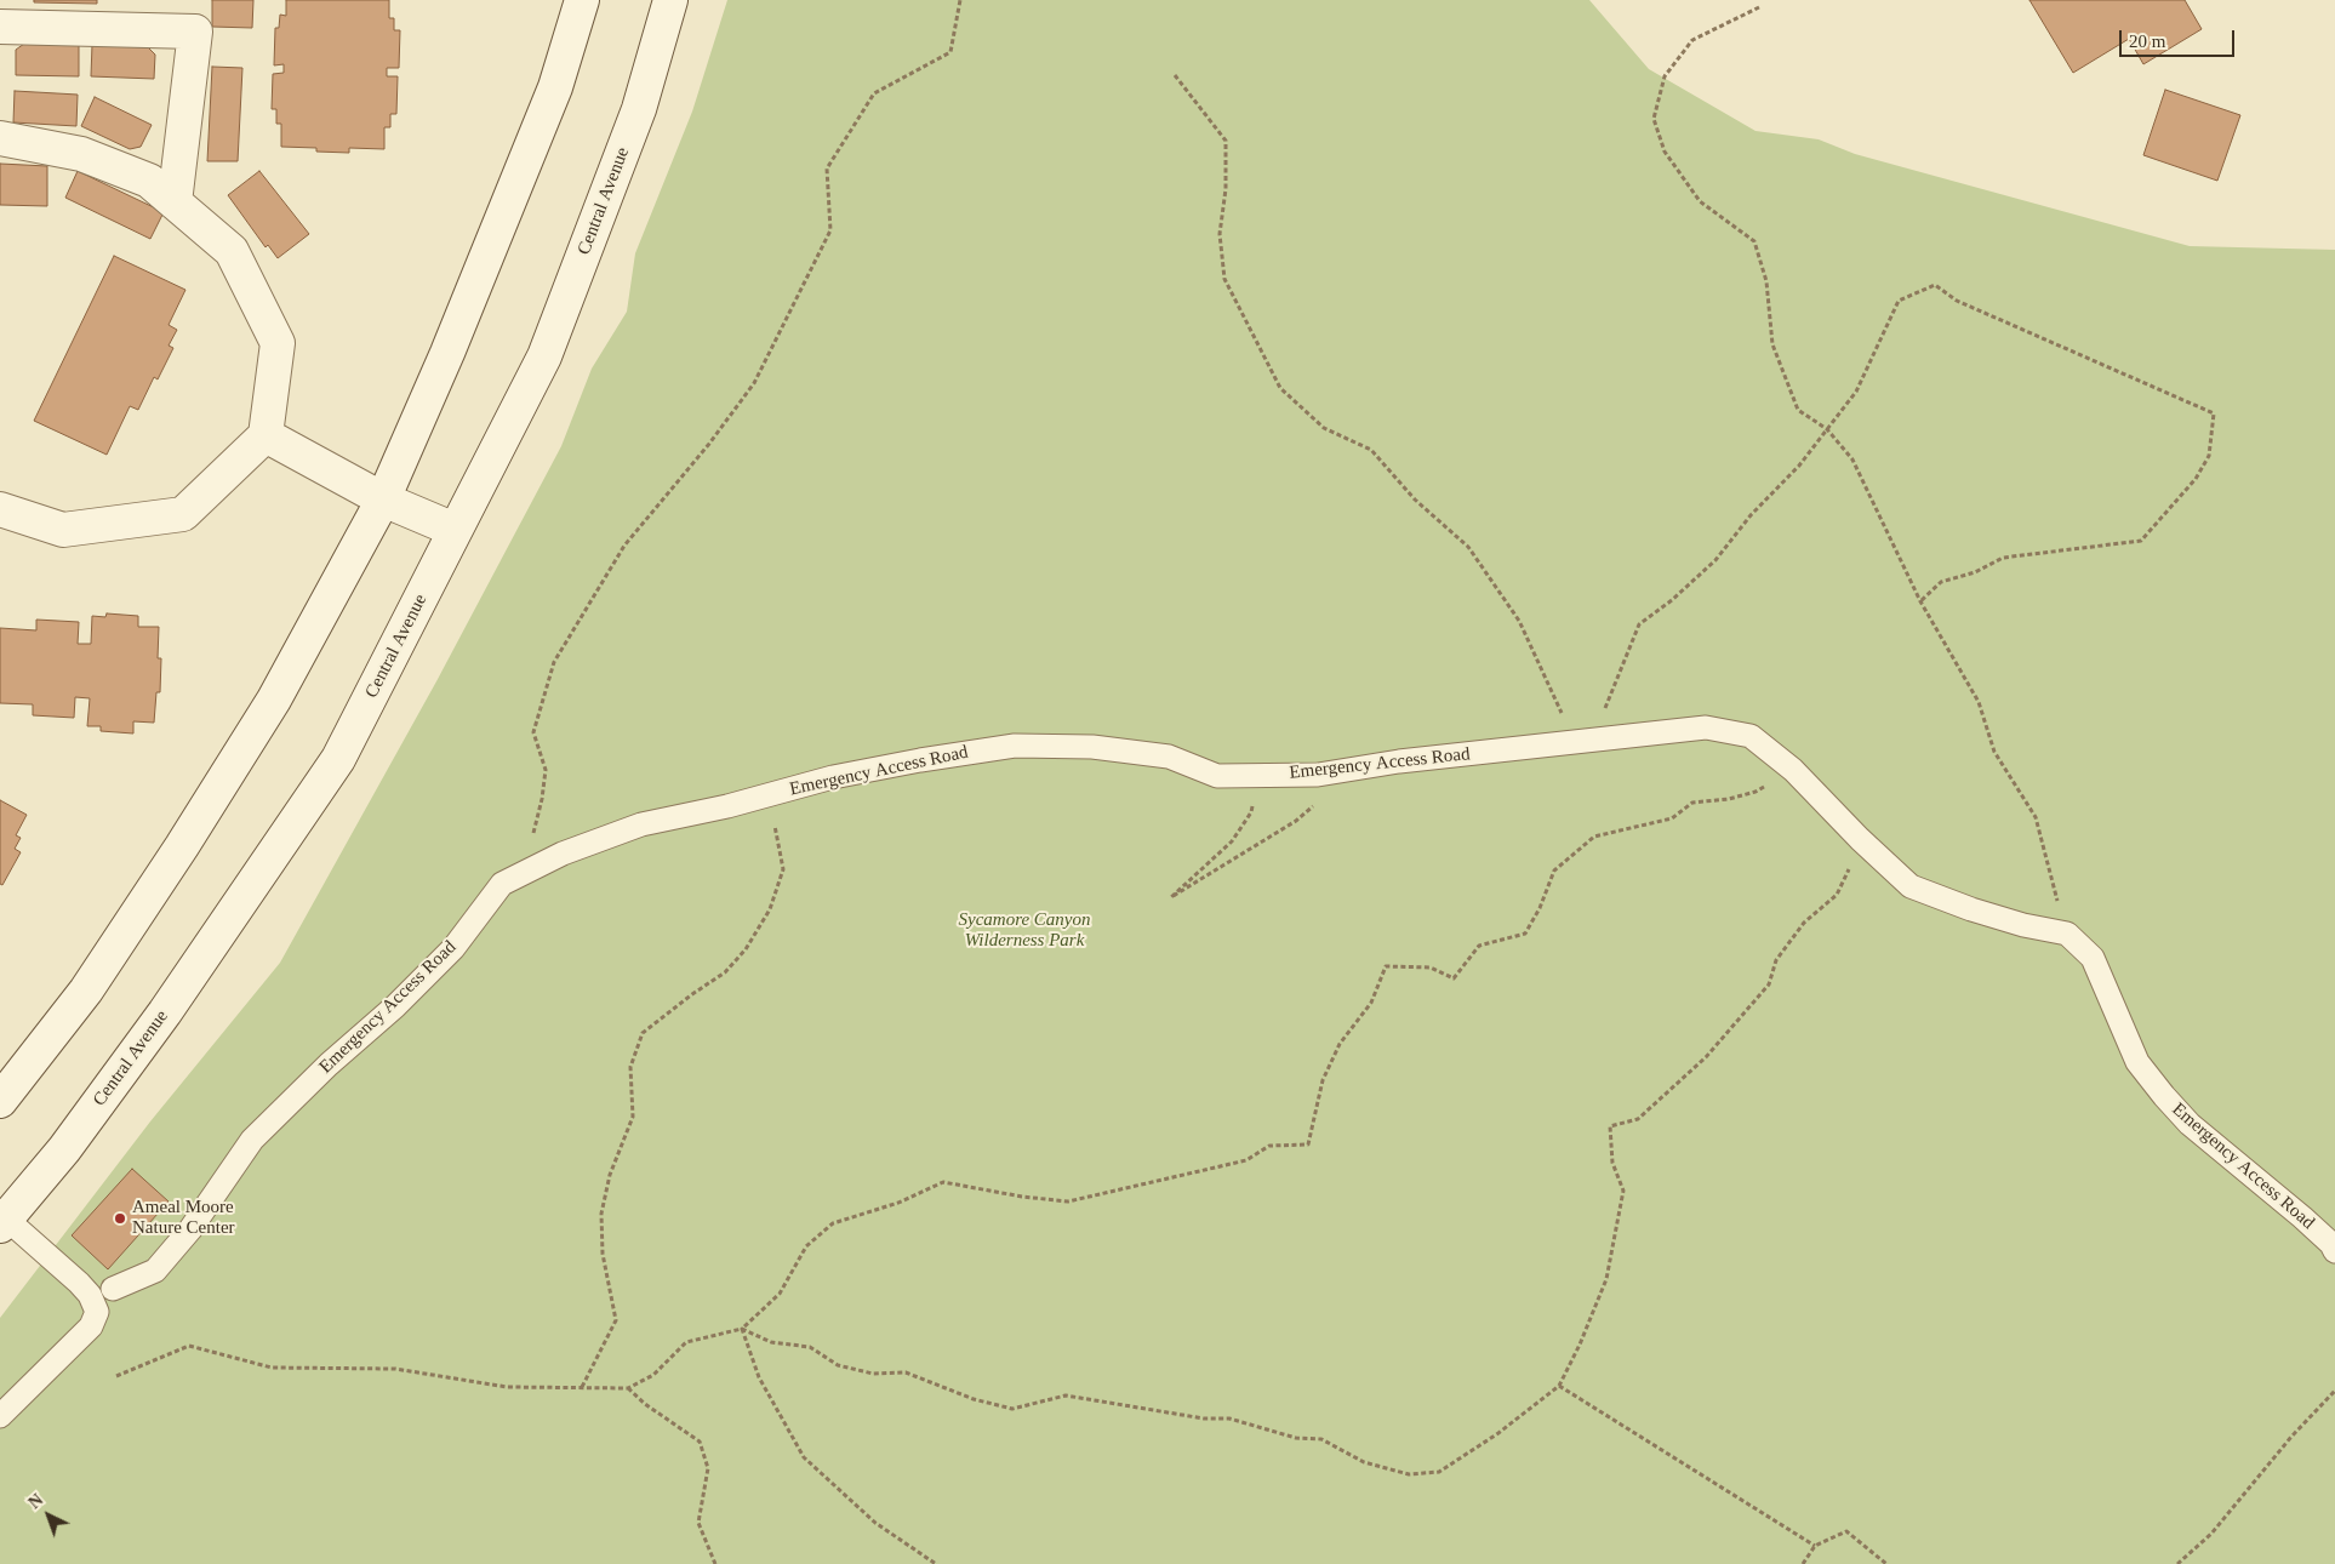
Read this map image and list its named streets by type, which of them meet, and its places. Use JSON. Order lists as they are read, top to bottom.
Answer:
{
  "streets": {
    "main road": ["Central Avenue"],
    "lane": ["Emergency Access Road"]
  },
  "parks": ["Sycamore Canyon Wilderness Park"],
  "places": ["Ameal Moore Nature Center"],
  "scale_bar": "20 m",
  "north": "top left"
}
